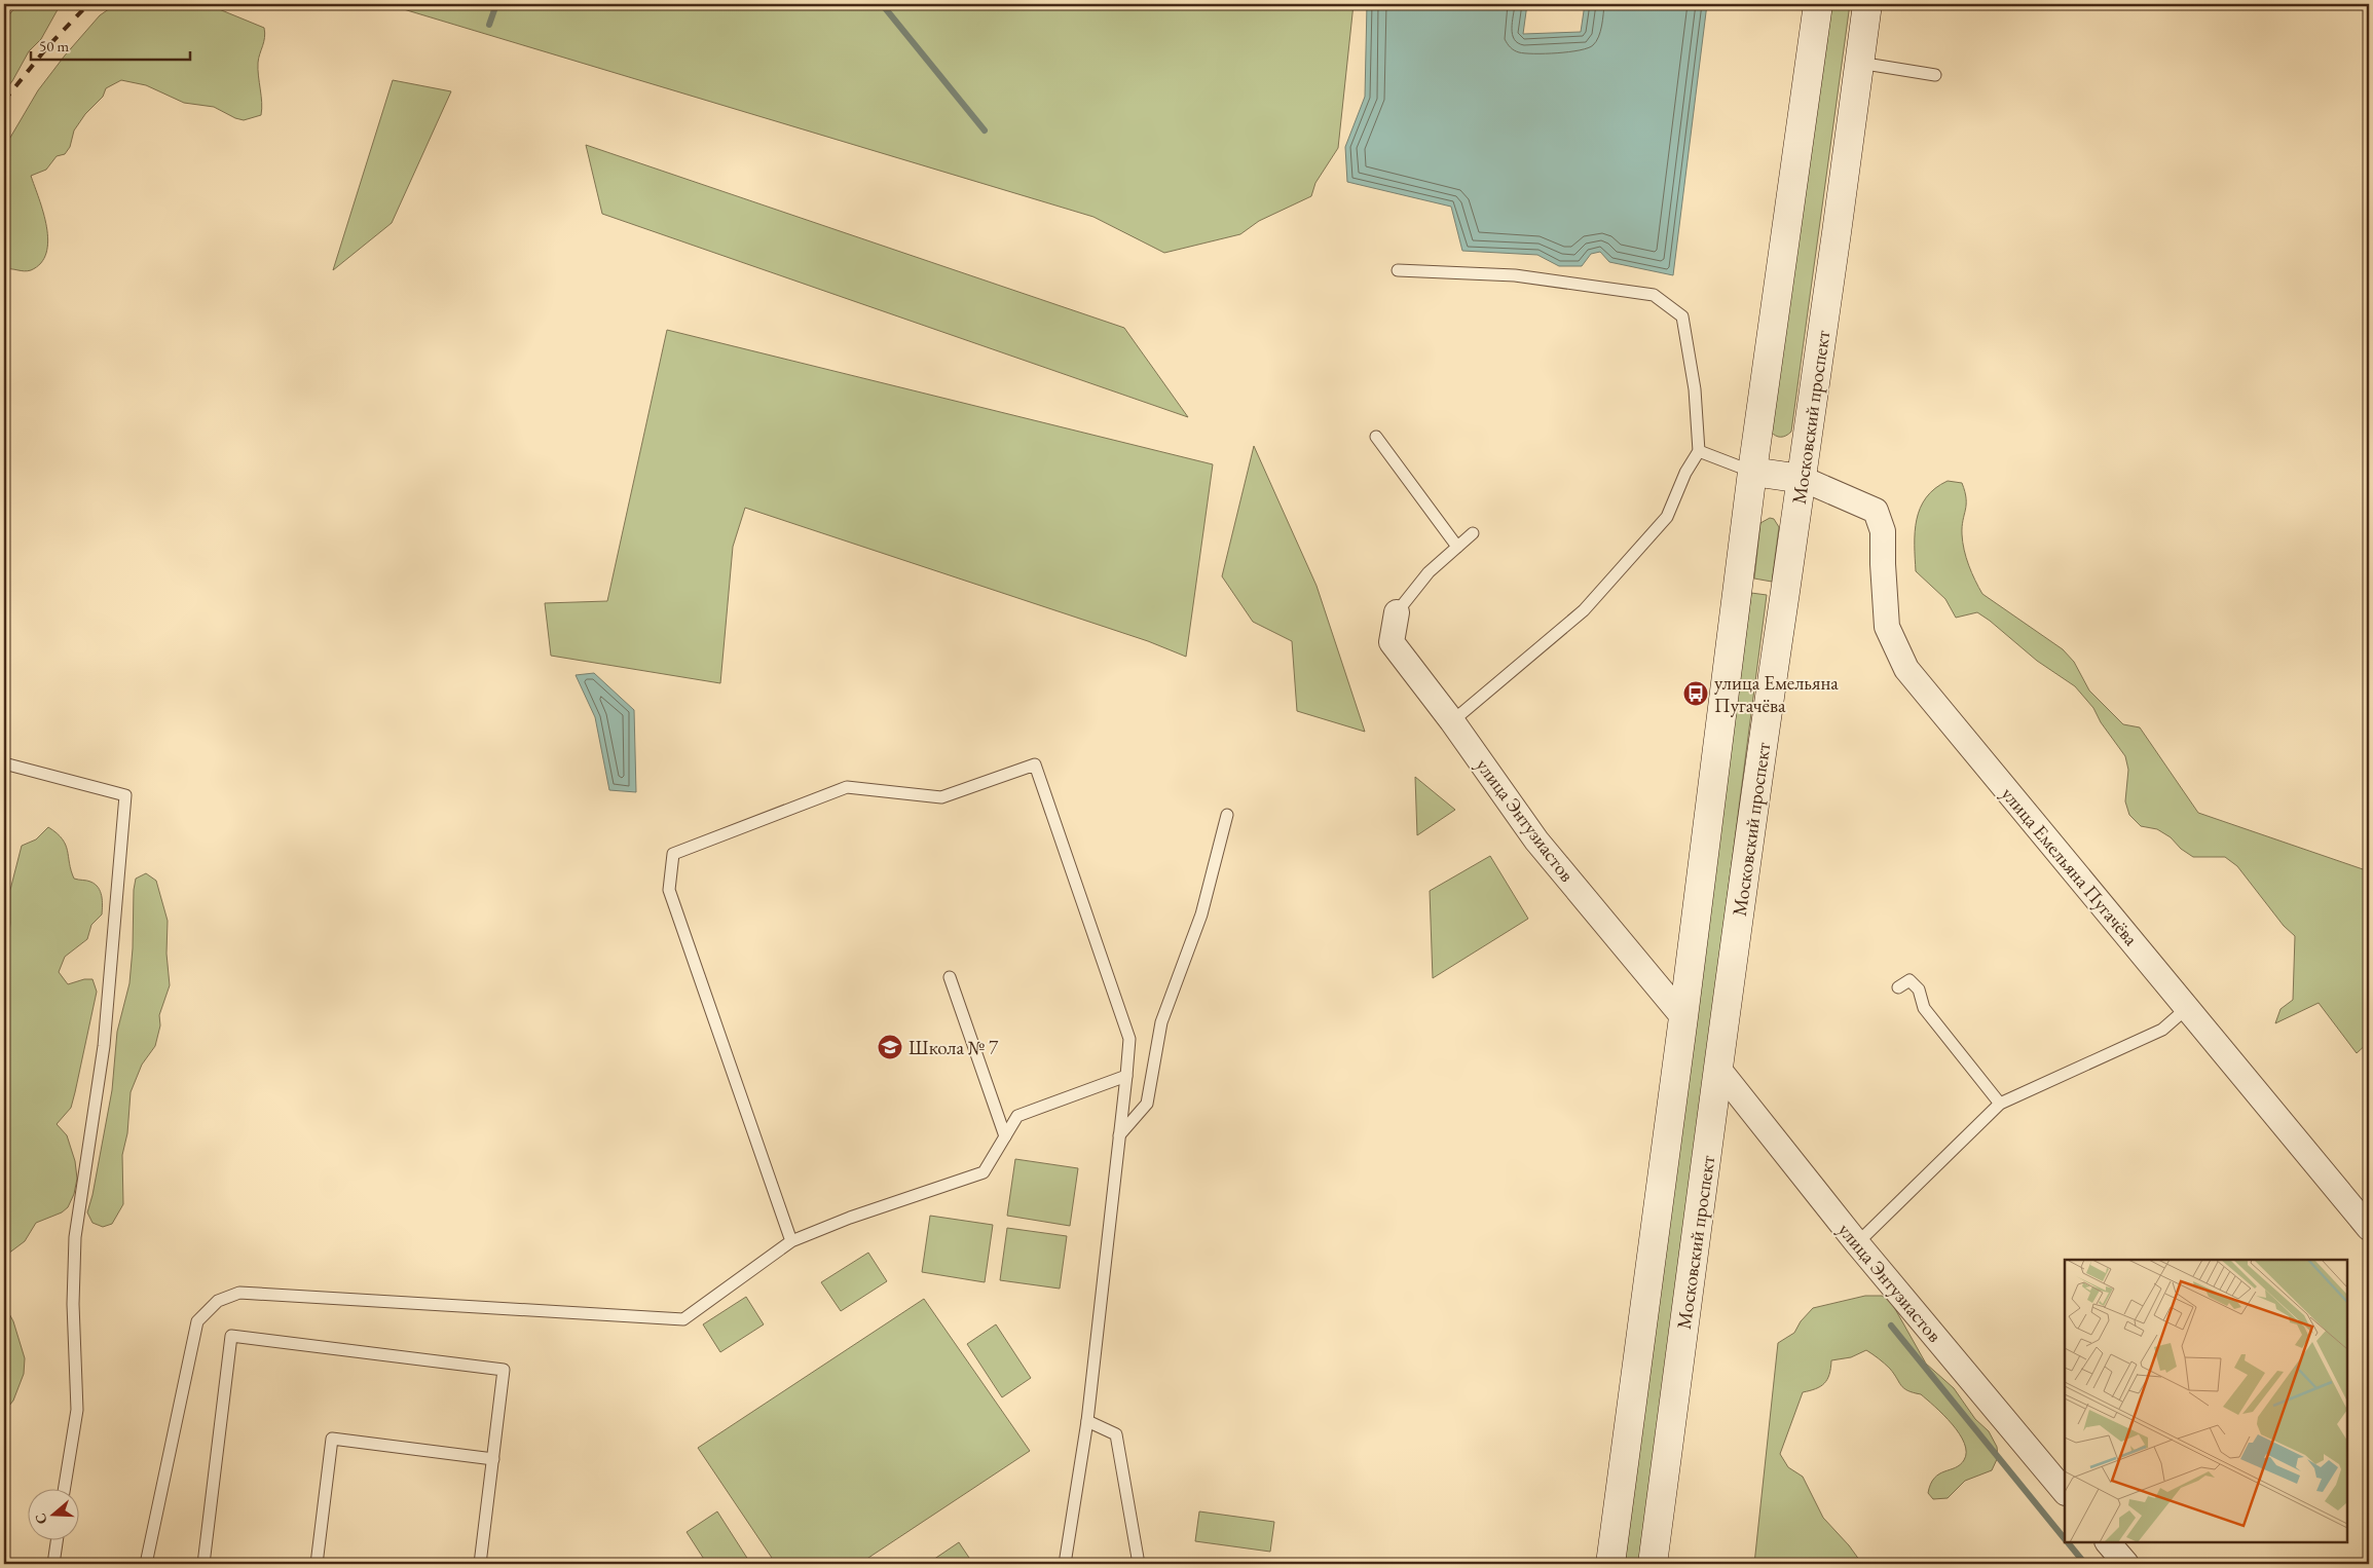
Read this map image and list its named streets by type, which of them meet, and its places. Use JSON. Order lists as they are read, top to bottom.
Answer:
{
  "streets": {
    "main road": ["Московский проспект"],
    "street": ["улица Энтузиастов", "улица Емельяна Пугачёва"]
  },
  "crossings": [
    ["Московский проспект", "улица Энтузиастов"],
    ["Московский проспект", "улица Емельяна Пугачёва"]
  ],
  "places": {
    "bus stop": ["улица Емельяна Пугачёва"],
    "school or university": ["Школа № 7"]
  },
  "scale_bar": "50 m",
  "north": "left"
}
